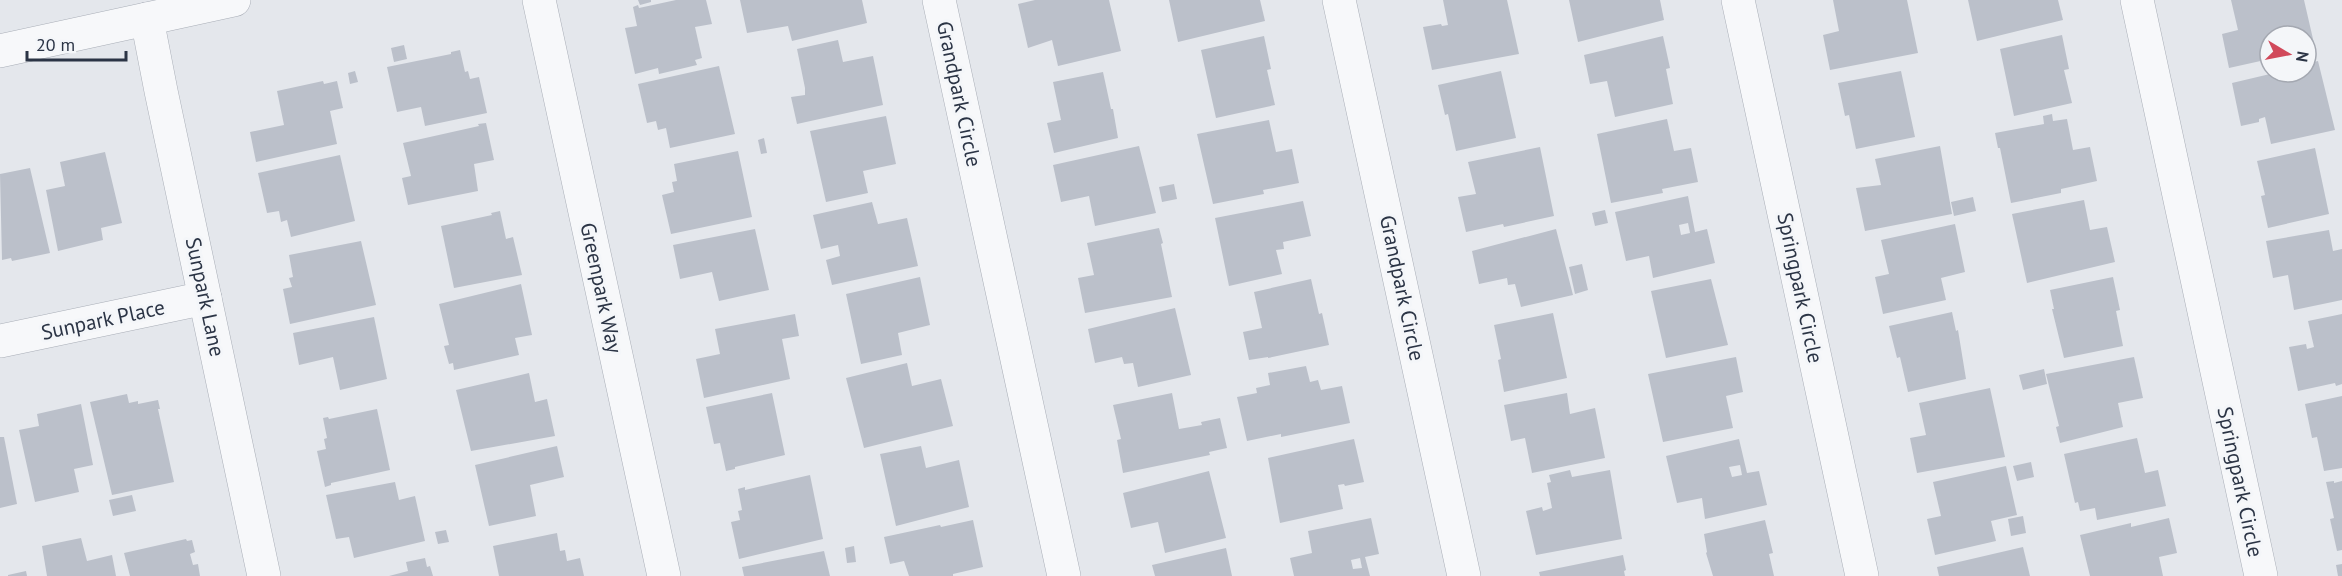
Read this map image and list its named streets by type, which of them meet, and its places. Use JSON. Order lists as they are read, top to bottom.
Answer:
{
  "streets": {
    "street": [
      "Grandpark Circle",
      "Greenpark Way",
      "Springpark Circle",
      "Sunpark Lane",
      "Sunpark Place"
    ]
  },
  "crossings": [
    ["Sunpark Lane", "Sunpark Place"]
  ],
  "scale_bar": "20 m",
  "north": "right"
}
